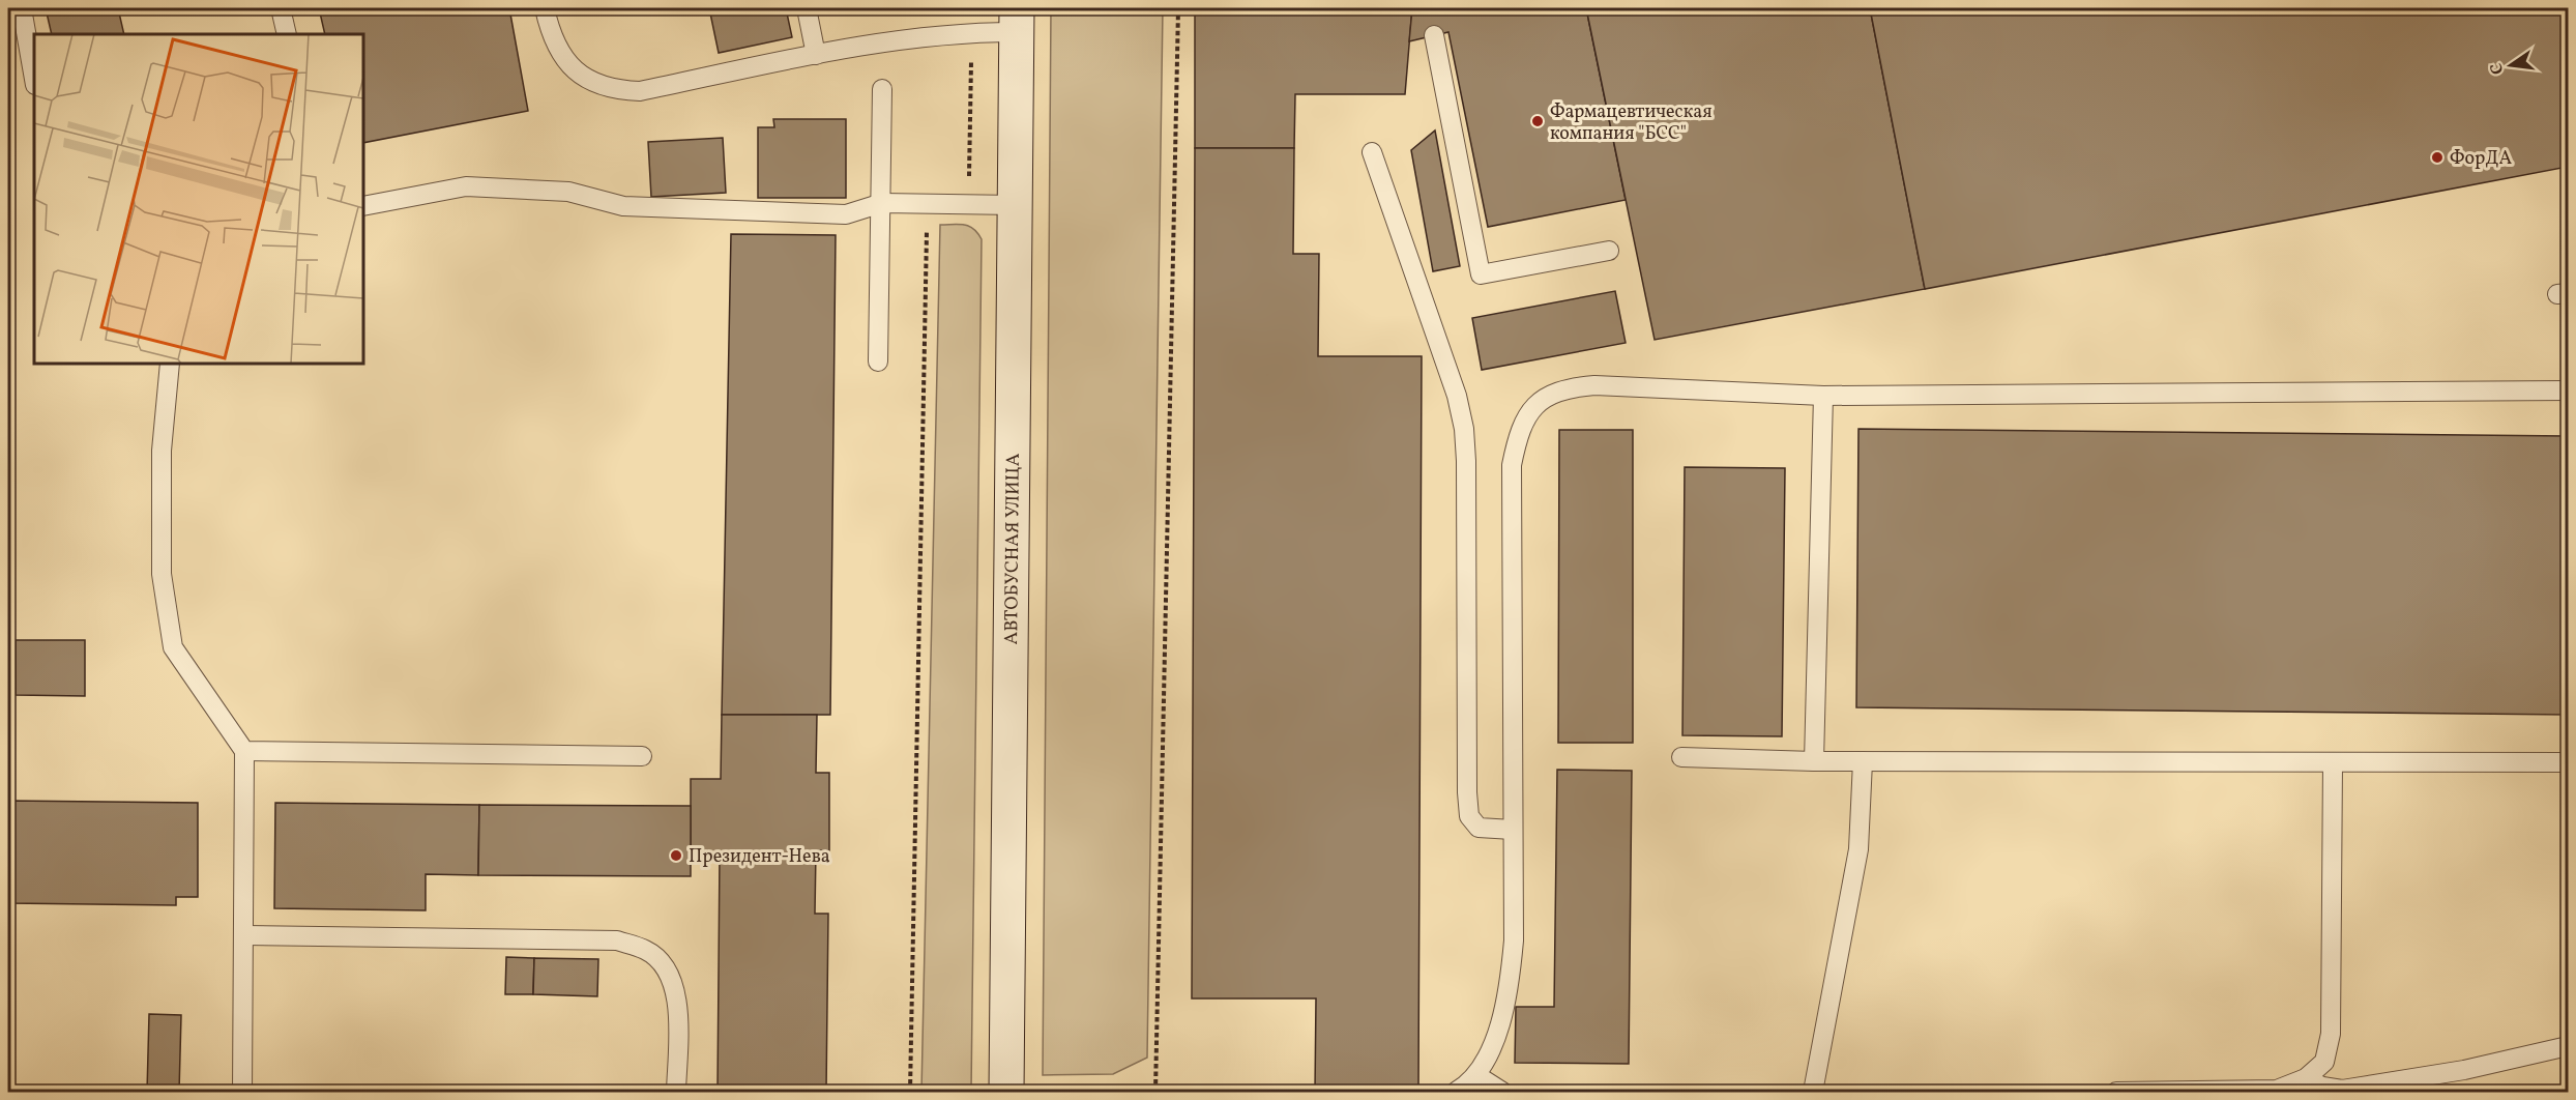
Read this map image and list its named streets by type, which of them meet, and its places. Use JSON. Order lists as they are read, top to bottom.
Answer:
{
  "streets": {
    "street": ["АВТОБУСНАЯ УЛИЦА"]
  },
  "places": ["Фармацевтическая компания \"БСС\"", "ФорДА", "Президент-Нева"],
  "north": "left"
}
